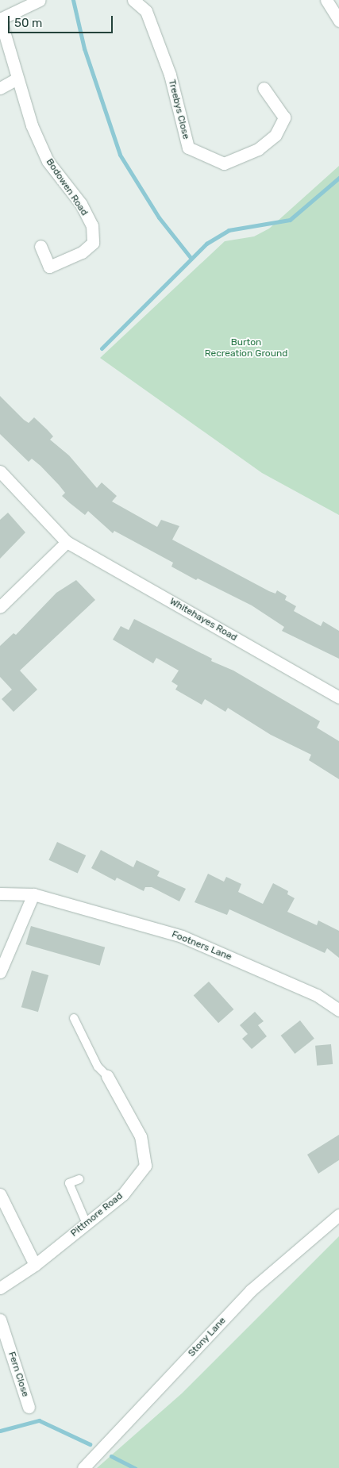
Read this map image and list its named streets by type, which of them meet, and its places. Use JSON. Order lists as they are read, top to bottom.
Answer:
{
  "streets": {
    "street": [
      "Treebys Close",
      "Bodowen Road",
      "Whitehayes Road",
      "Footners Lane",
      "Pittmore Road",
      "Stony Lane",
      "Fern Close"
    ]
  },
  "parks": ["Burton Recreation Ground"],
  "scale_bar": "50 m"
}
